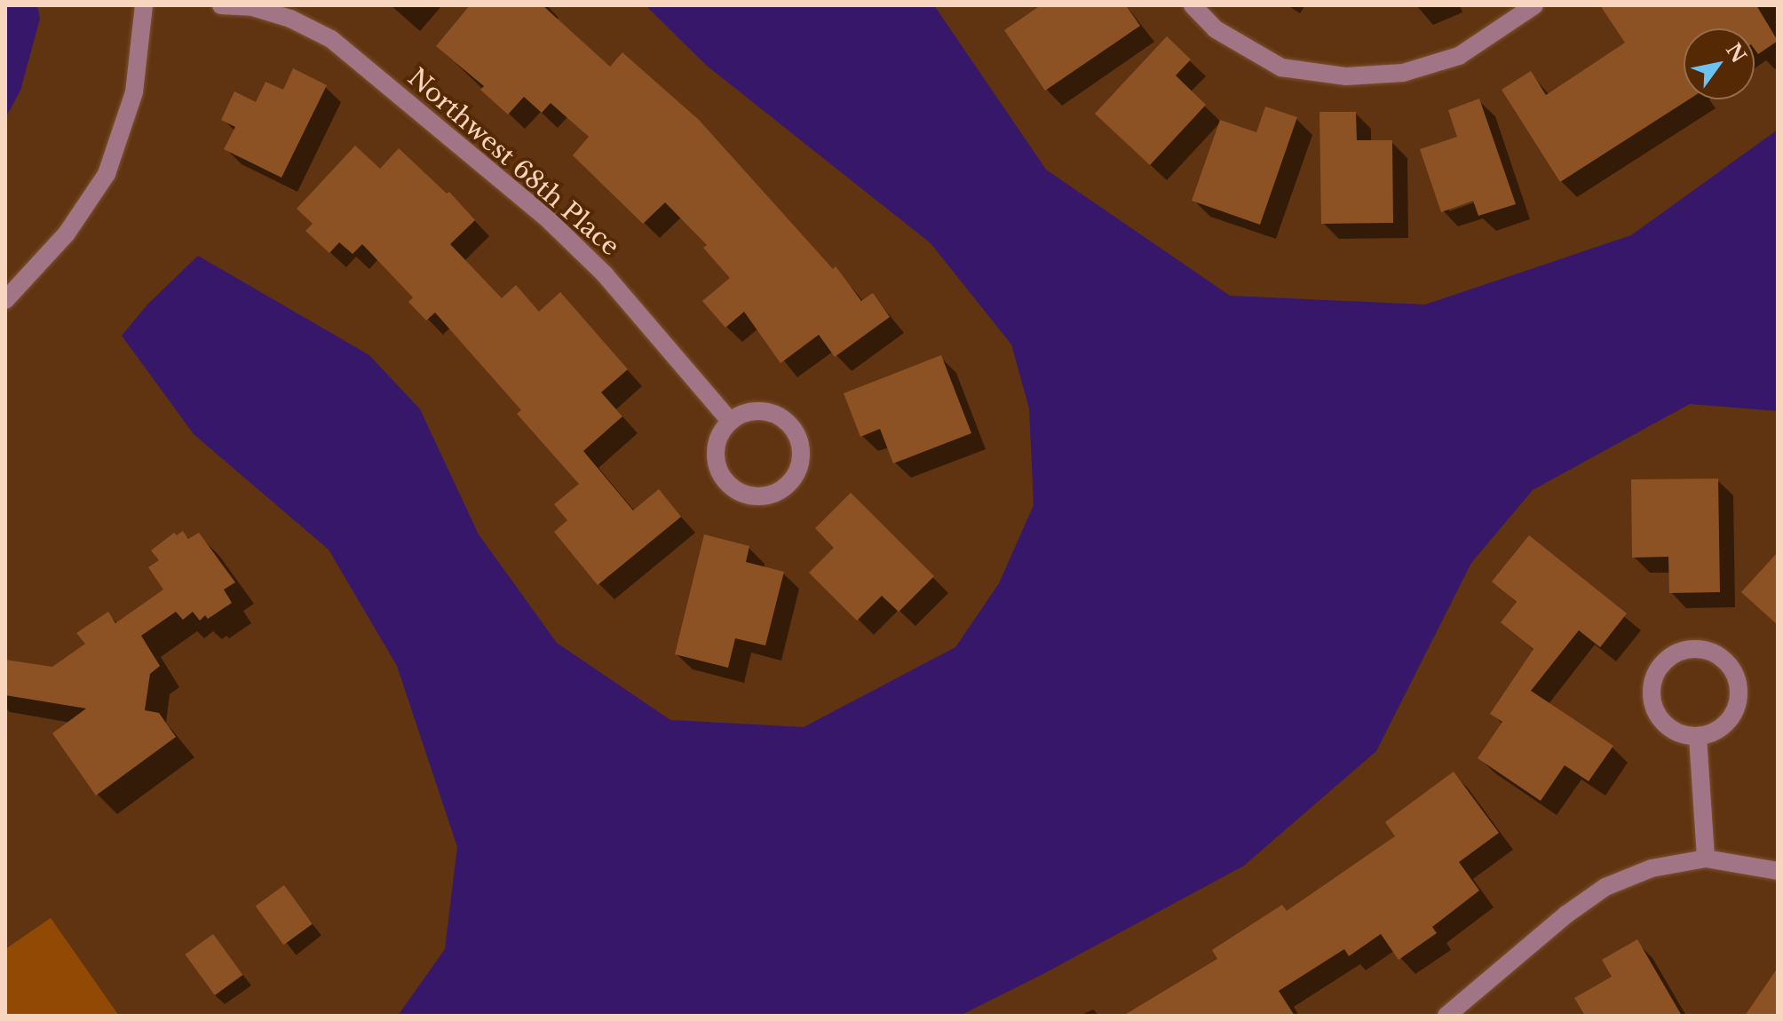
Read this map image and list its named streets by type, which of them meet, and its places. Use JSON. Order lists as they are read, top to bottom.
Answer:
{
  "streets": {
    "street": ["Northwest 68th Place"]
  },
  "north": "top right"
}
